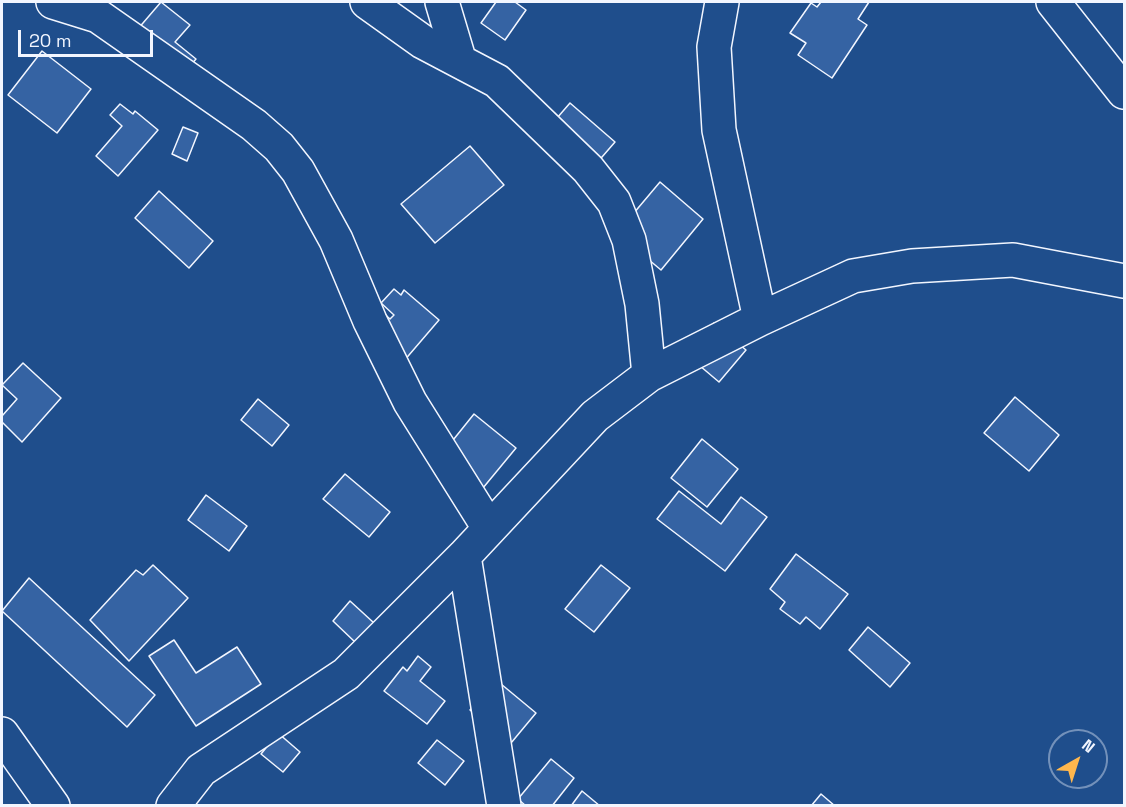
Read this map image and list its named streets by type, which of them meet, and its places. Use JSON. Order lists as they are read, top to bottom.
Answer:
{
  "scale_bar": "20 m",
  "north": "top right"
}
